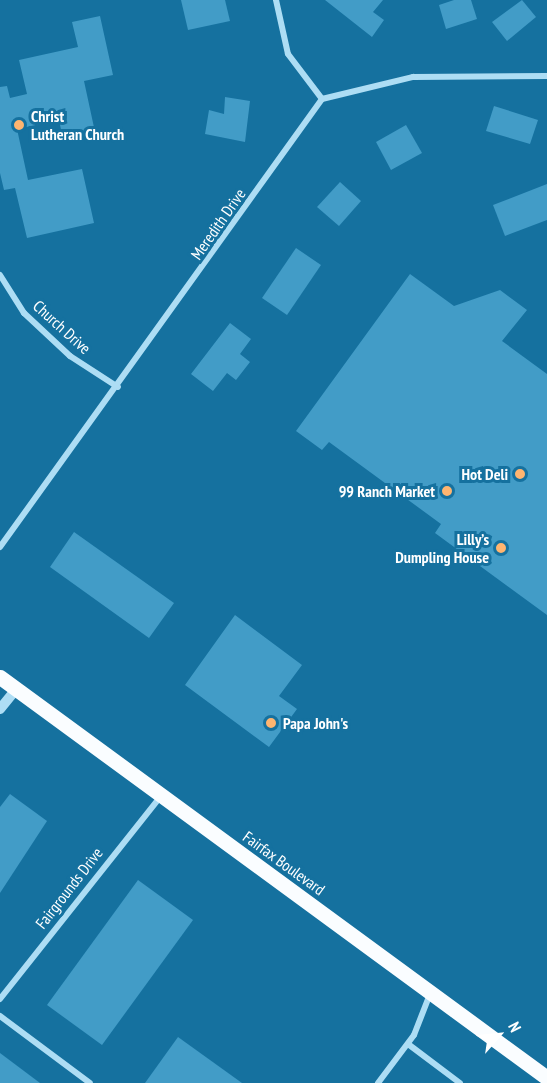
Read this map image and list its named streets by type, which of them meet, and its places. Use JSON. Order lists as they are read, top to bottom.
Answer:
{
  "streets": {
    "main road": ["Fairfax Boulevard"],
    "street": ["Meredith Drive", "Church Drive", "Fairgrounds Drive"]
  },
  "crossings": [
    ["Meredith Drive", "Church Drive"],
    ["Fairfax Boulevard", "Fairgrounds Drive"]
  ],
  "places": [
    "Christ Lutheran Church",
    "Hot Deli",
    "99 Ranch Market",
    "Lilly’s Dumpling House",
    "Papa John's"
  ],
  "north": "top right"
}
